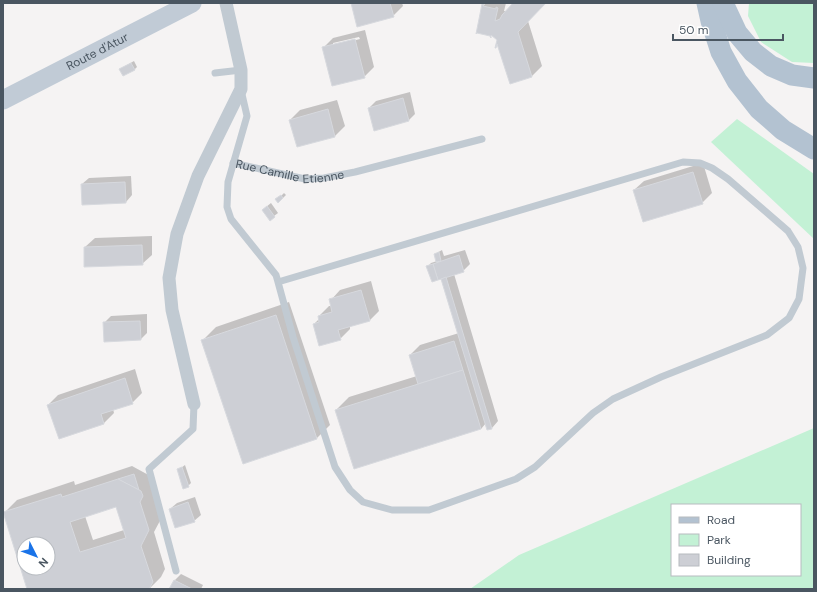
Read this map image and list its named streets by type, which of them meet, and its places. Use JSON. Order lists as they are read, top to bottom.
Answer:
{
  "streets": {
    "street": ["Route d'Atur", "Rue Camille Etienne"]
  },
  "legend": ["Road", "Park", "Building"],
  "scale_bar": "50 m",
  "north": "bottom right"
}
